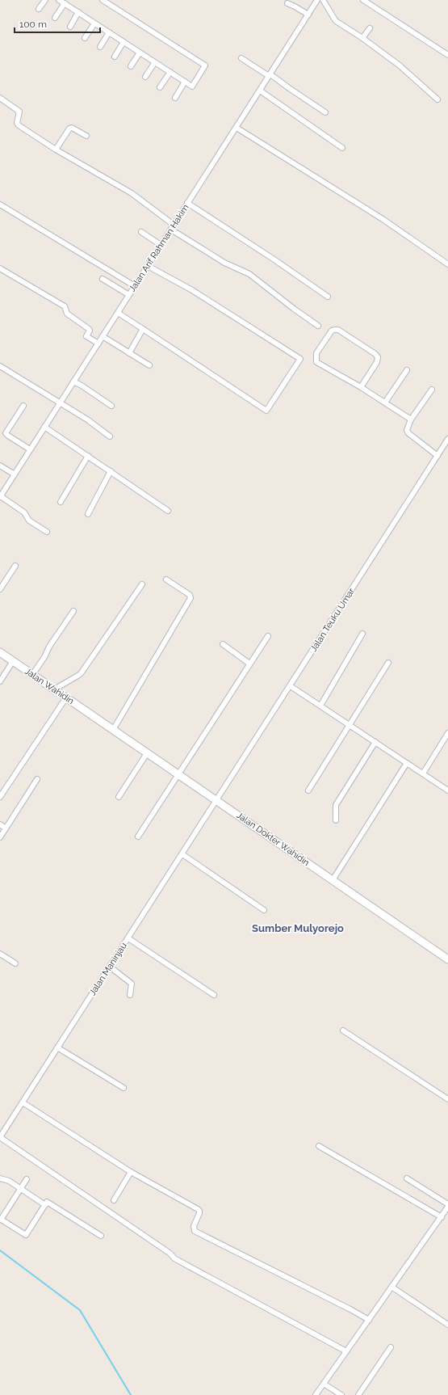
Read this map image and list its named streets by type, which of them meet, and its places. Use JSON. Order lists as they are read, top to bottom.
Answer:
{
  "streets": {
    "street": [
      "Jalan Arif Rahman Hakim",
      "Jalan Teuku Umar",
      "Jalan Wahidin",
      "Jalan Dokter Wahidin",
      "Jalan Maninjau"
    ]
  },
  "crossings": [
    ["Jalan Teuku Umar", "Jalan Dokter Wahidin"],
    ["Jalan Teuku Umar", "Jalan Maninjau"],
    ["Jalan Wahidin", "Jalan Dokter Wahidin"],
    ["Jalan Dokter Wahidin", "Jalan Maninjau"]
  ],
  "districts": ["Sumber Mulyorejo"],
  "scale_bar": "100 m"
}
